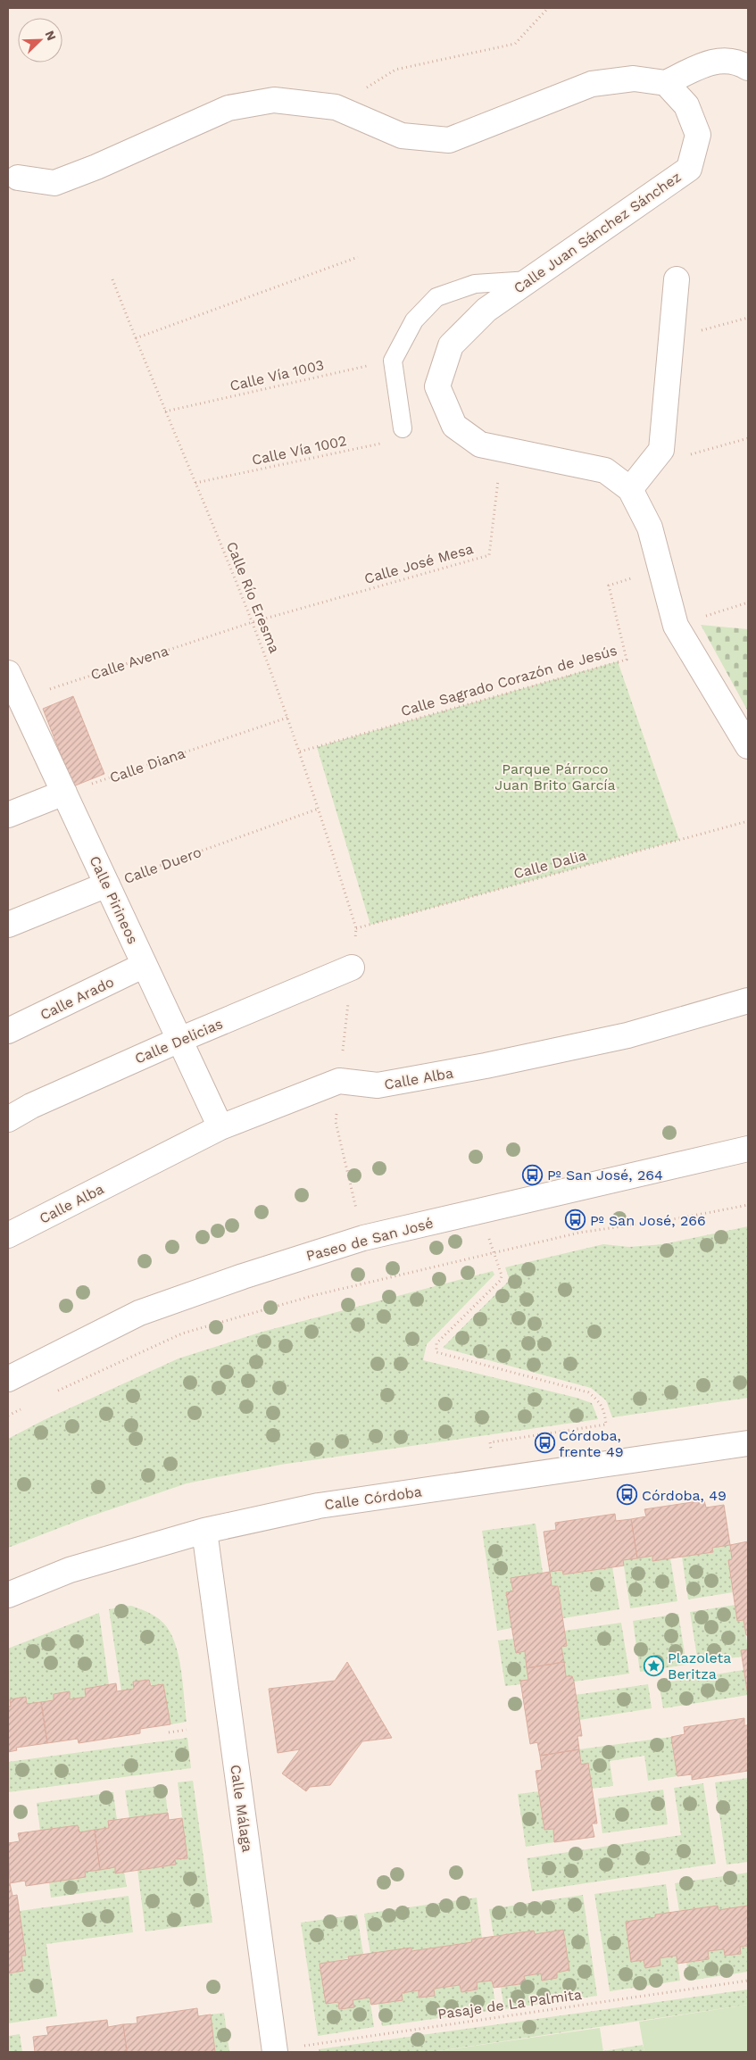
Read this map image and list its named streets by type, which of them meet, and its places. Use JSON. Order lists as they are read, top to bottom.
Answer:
{
  "streets": {
    "street": [
      "Calle Juan Sánchez Sánchez",
      "Calle Duero",
      "Calle Pirineos",
      "Calle Arado",
      "Calle Delicias",
      "Calle Alba",
      "Paseo de San José",
      "Calle Córdoba",
      "Calle Málaga"
    ],
    "path": [
      "Calle Vía 1003",
      "Calle Vía 1002",
      "Calle José Mesa",
      "Calle Río Eresma",
      "Calle Avena",
      "Calle Sagrado Corazón de Jesús",
      "Calle Diana",
      "Calle Dalia",
      "Pasaje de La Palmita"
    ]
  },
  "crossings": [
    ["Calle Juan Sánchez Sánchez", "Calle José Mesa"],
    ["Calle Juan Sánchez Sánchez", "Calle Sagrado Corazón de Jesús"],
    ["Calle Vía 1003", "Calle Río Eresma"],
    ["Calle Vía 1002", "Calle Río Eresma"],
    ["Calle José Mesa", "Calle Río Eresma"],
    ["Calle José Mesa", "Calle Avena"],
    ["Calle Río Eresma", "Calle Avena"],
    ["Calle Río Eresma", "Calle Sagrado Corazón de Jesús"],
    ["Calle Río Eresma", "Calle Diana"],
    ["Calle Río Eresma", "Calle Dalia"],
    ["Calle Río Eresma", "Calle Duero"],
    ["Calle Avena", "Calle Pirineos"],
    ["Calle Diana", "Calle Pirineos"],
    ["Calle Duero", "Calle Pirineos"],
    ["Calle Pirineos", "Calle Arado"],
    ["Calle Pirineos", "Calle Delicias"],
    ["Calle Pirineos", "Calle Alba"],
    ["Calle Córdoba", "Calle Málaga"],
    ["Calle Málaga", "Pasaje de La Palmita"]
  ],
  "parks": ["Parque Párroco Juan Brito García"],
  "places": {
    "bus stop": [
      "Pº San José, 264",
      "Pº San José, 266",
      "Córdoba, frente 49",
      "Córdoba, 49"
    ],
    "place": ["Plazoleta Beritza"]
  },
  "north": "top right"
}
